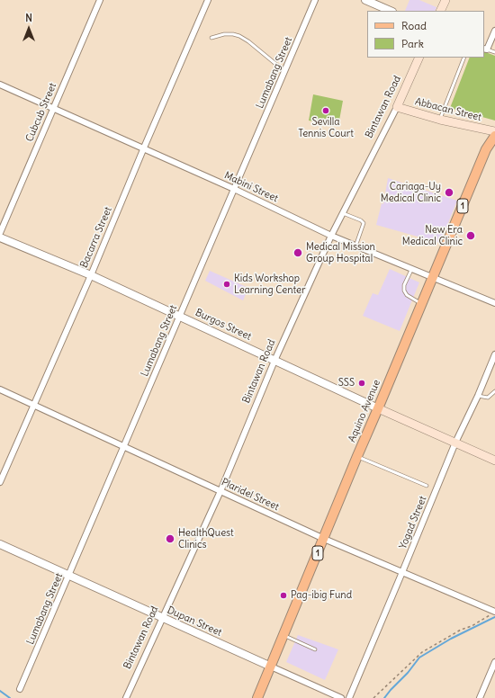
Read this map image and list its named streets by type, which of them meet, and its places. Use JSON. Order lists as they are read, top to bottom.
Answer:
{
  "streets": {
    "main road": [
      "Bintawan Road",
      "Abbacan Street",
      "1",
      "Burgos Street",
      "Aquino Avenue"
    ],
    "street": [
      "Lumabang Street",
      "Cubcub Street",
      "Mabini Street",
      "Bacarra Street",
      "Plaridel Street",
      "Yogad Street",
      "Dupan Street"
    ]
  },
  "crossings": [
    ["Lumabang Street", "Mabini Street"],
    ["Lumabang Street", "Burgos Street"],
    ["Lumabang Street", "Plaridel Street"],
    ["Lumabang Street", "Dupan Street"],
    ["Bintawan Road", "Abbacan Street"],
    ["Bintawan Road", "Mabini Street"],
    ["Bintawan Road", "Burgos Street"],
    ["Bintawan Road", "Plaridel Street"],
    ["Bintawan Road", "Dupan Street"],
    ["Cubcub Street", "Mabini Street"],
    ["Mabini Street", "Bacarra Street"],
    ["Mabini Street", "Aquino Avenue"],
    ["Bacarra Street", "Burgos Street"],
    ["Bacarra Street", "Plaridel Street"],
    ["Burgos Street", "Aquino Avenue"],
    ["Burgos Street", "Yogad Street"],
    ["Aquino Avenue", "Plaridel Street"],
    ["Aquino Avenue", "Dupan Street"],
    ["Plaridel Street", "Yogad Street"]
  ],
  "places": [
    "Sevilla Tennis Court",
    "Cariaga-Uy Medical Clinic",
    "New Era Medical Clinic",
    "Medical Mission Group Hospital",
    "Kids Workshop Learning Center",
    "SSS",
    "HealthQuest Clinics",
    "Pag-ibig Fund"
  ],
  "legend": ["Road", "Park"],
  "north": "top"
}
